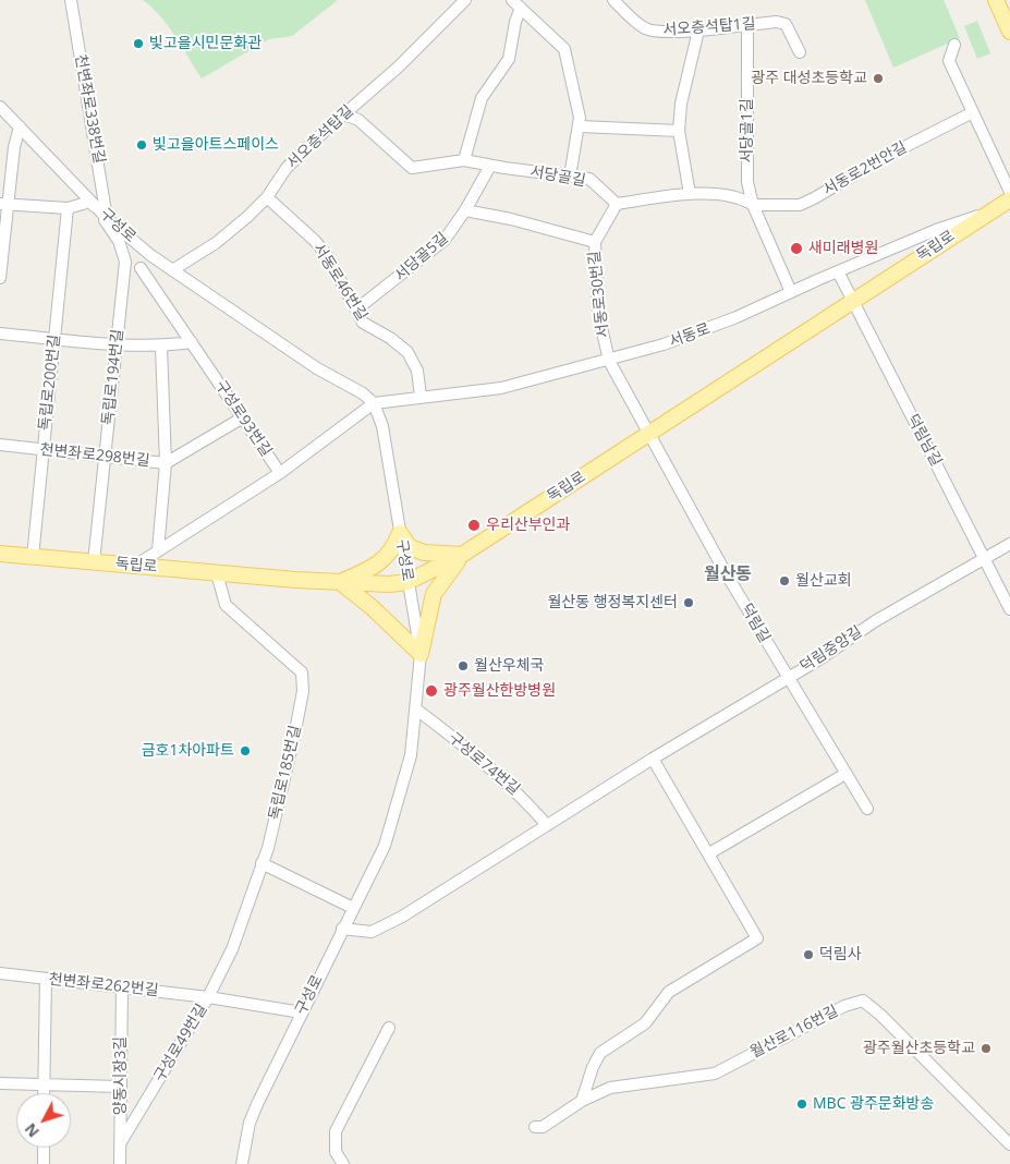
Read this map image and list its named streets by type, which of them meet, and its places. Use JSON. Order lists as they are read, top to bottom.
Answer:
{
  "streets": {
    "main road": ["독립로"],
    "street": [
      "서오층석탑1길",
      "천변좌로338번길",
      "서당골1길",
      "서오층석탑길",
      "서동로2번안길",
      "서당골길",
      "구성로",
      "서당골5길",
      "서동로46번길",
      "서동로30번길",
      "서동로",
      "독립로194번길",
      "독립로200번길",
      "구성로93번길",
      "덕림남길",
      "천변좌로298번길",
      "덕림길",
      "덕림중앙길",
      "구성로74번길",
      "독립로185번길",
      "천변좌로262번길",
      "월산로116번길",
      "구성로49번길",
      "양동시장3길"
    ]
  },
  "crossings": [
    ["서오층석탑1길", "서당골1길"],
    ["천변좌로338번길", "구성로"],
    ["서당골1길", "서동로2번안길"],
    ["서오층석탑길", "서당골길"],
    ["서오층석탑길", "구성로"],
    ["서오층석탑길", "서동로46번길"],
    ["서당골길", "서당골5길"],
    ["서당골길", "서동로30번길"],
    ["구성로", "독립로"],
    ["구성로", "서동로"],
    ["구성로", "독립로194번길"],
    ["구성로", "구성로93번길"],
    ["구성로", "덕림중앙길"],
    ["구성로", "구성로74번길"],
    ["구성로", "구성로49번길"],
    ["독립로", "서동로30번길"],
    ["독립로", "서동로"],
    ["독립로", "독립로194번길"],
    ["독립로", "독립로200번길"],
    ["독립로", "덕림남길"],
    ["독립로", "덕림길"],
    ["독립로", "독립로185번길"],
    ["서당골5길", "서동로46번길"],
    ["서당골5길", "서동로30번길"],
    ["서동로46번길", "서동로"],
    ["서동로30번길", "서동로"],
    ["서동로30번길", "덕림길"],
    ["서동로", "구성로93번길"],
    ["서동로", "덕림남길"],
    ["독립로194번길", "천변좌로298번길"],
    ["독립로200번길", "천변좌로298번길"],
    ["구성로93번길", "천변좌로298번길"],
    ["덕림남길", "덕림중앙길"],
    ["덕림길", "덕림중앙길"],
    ["덕림중앙길", "구성로74번길"],
    ["독립로185번길", "천변좌로262번길"],
    ["독립로185번길", "구성로49번길"],
    ["천변좌로262번길", "구성로49번길"],
    ["천변좌로262번길", "양동시장3길"],
    ["구성로49번길", "양동시장3길"]
  ],
  "districts": ["월산동"],
  "places": [
    "빛고을시민문화관",
    "광주 대성초등학교",
    "빛고을아트스페이스",
    "새미래병원",
    "우리산부인과",
    "월산교회",
    "월산동 행정복지센터",
    "월산우체국",
    "광주월산한방병원",
    "금호1차아파트",
    "덕림사",
    "광주월산초등학교",
    "MBC 광주문화방송"
  ],
  "north": "bottom left"
}
